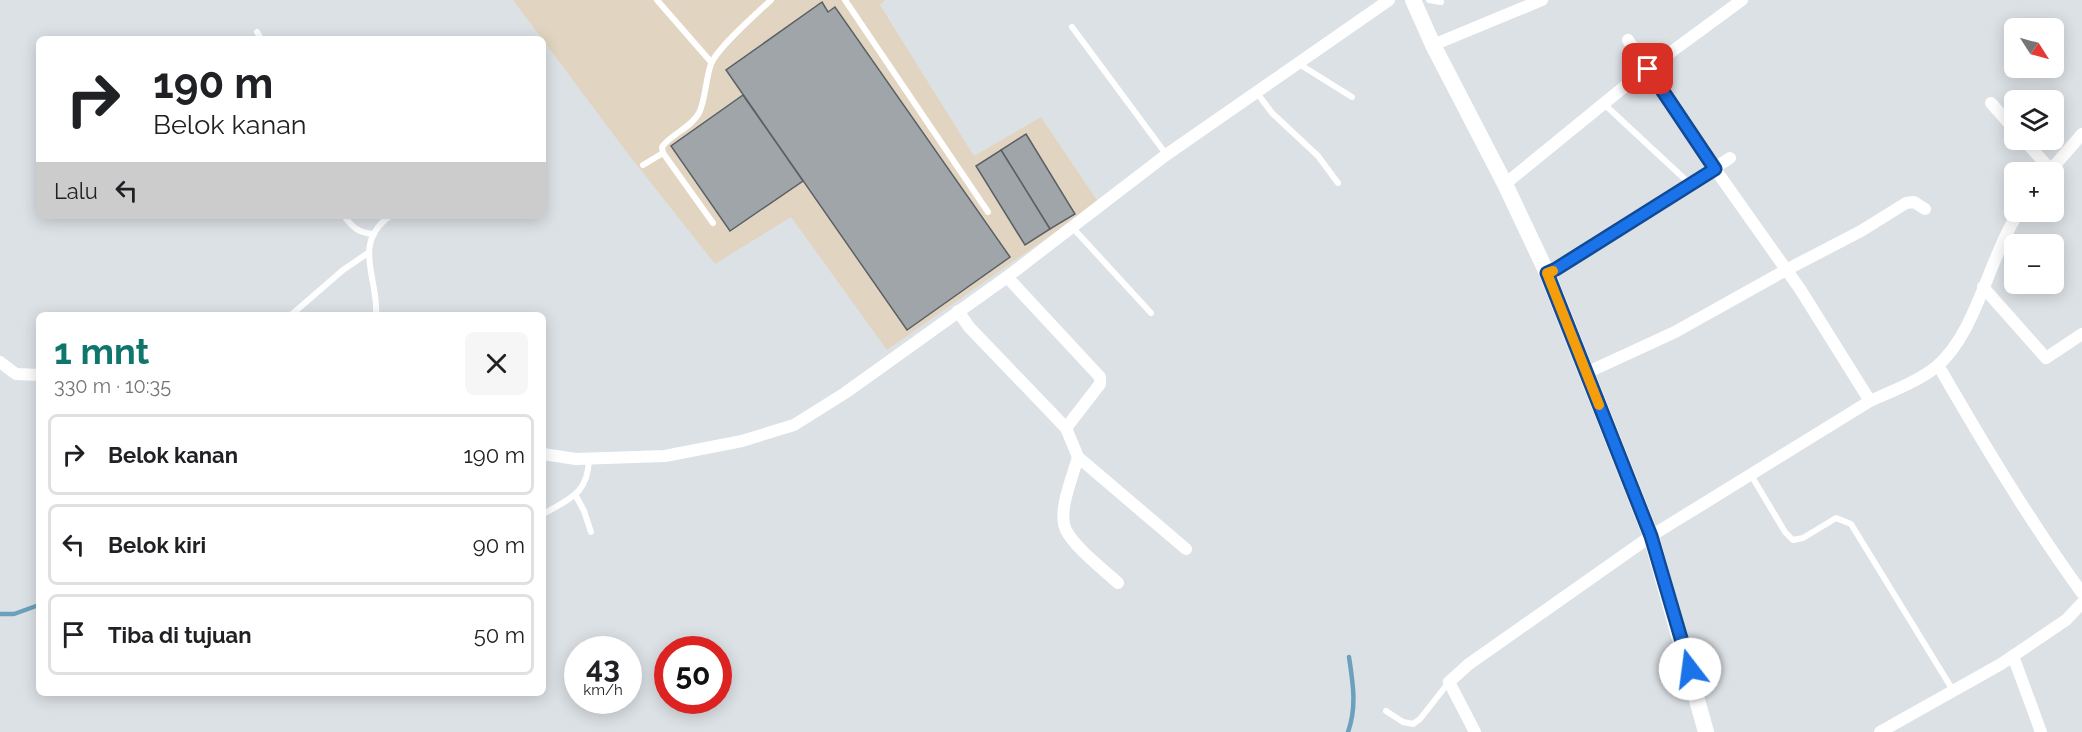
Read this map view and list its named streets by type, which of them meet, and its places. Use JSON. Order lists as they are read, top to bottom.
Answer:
{
  "north": "bottom right",
  "page": {
    "map_buttons": ["+", "−"],
    "turn": ["190 m", "Belok kanan"],
    "then": "Lalu",
    "heading": ["1 mnt", "330 m · 10:35"],
    "list": [
      {
        "name": "Belok kanan",
        "value": "190 m"
      },
      {
        "name": "Belok kiri",
        "value": "90 m"
      },
      {
        "name": "Tiba di tujuan",
        "value": "50 m"
      }
    ],
    "speed": "43 km/h",
    "limit": "50"
  }
}
